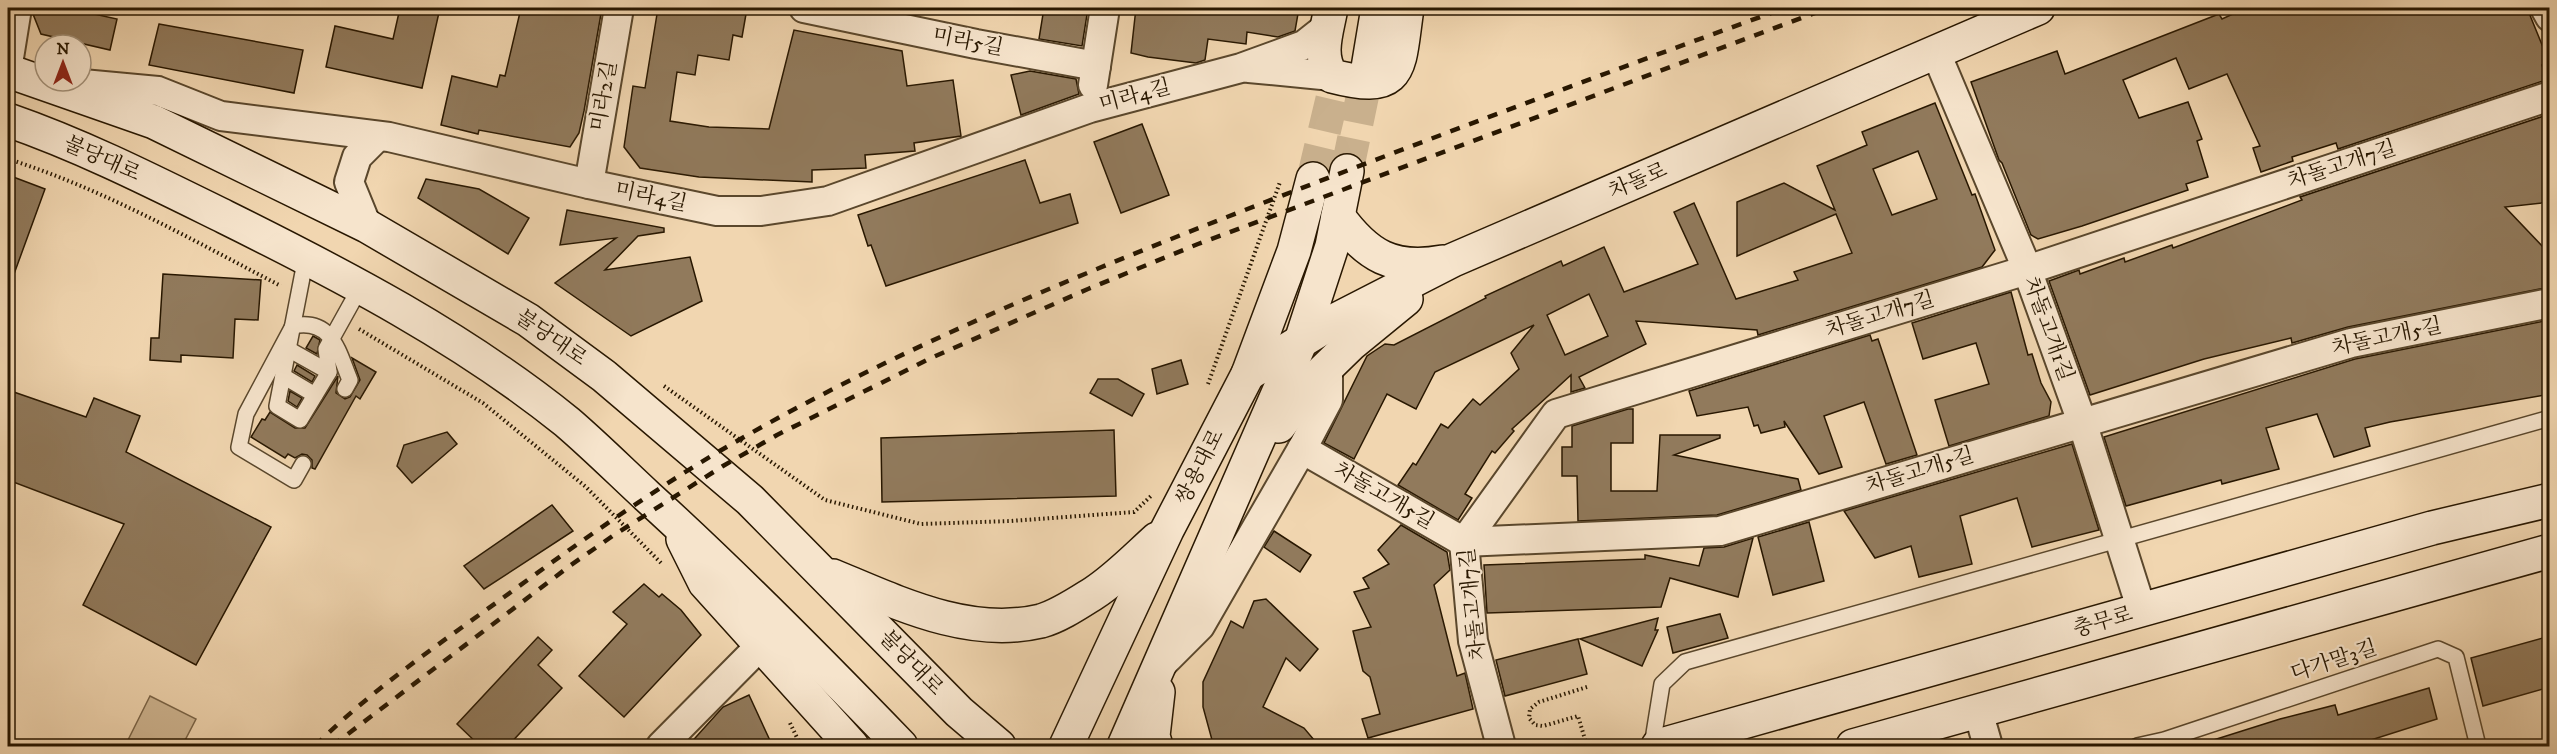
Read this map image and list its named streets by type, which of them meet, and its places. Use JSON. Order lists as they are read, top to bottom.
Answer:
{
  "streets": {
    "main road": [
      "불당대로",
      "차돌로",
      "쌍용대로",
      "충무로"
    ],
    "street": [
      "미라5길",
      "미라2길",
      "미라4길",
      "차돌고개7길",
      "차돌고개1길",
      "차돌고개5길"
    ],
    "lane": ["다가말3길"]
  },
  "crossings": [
    ["미라2길", "미라4길"],
    ["미라4길", "불당대로"],
    ["차돌고개7길", "차돌고개1길"],
    ["차돌고개7길", "차돌고개5길"],
    ["차돌로", "차돌고개1길"],
    ["차돌로", "쌍용대로"],
    ["차돌고개1길", "차돌고개5길"],
    ["차돌고개1길", "충무로"]
  ],
  "north": "top"
}
